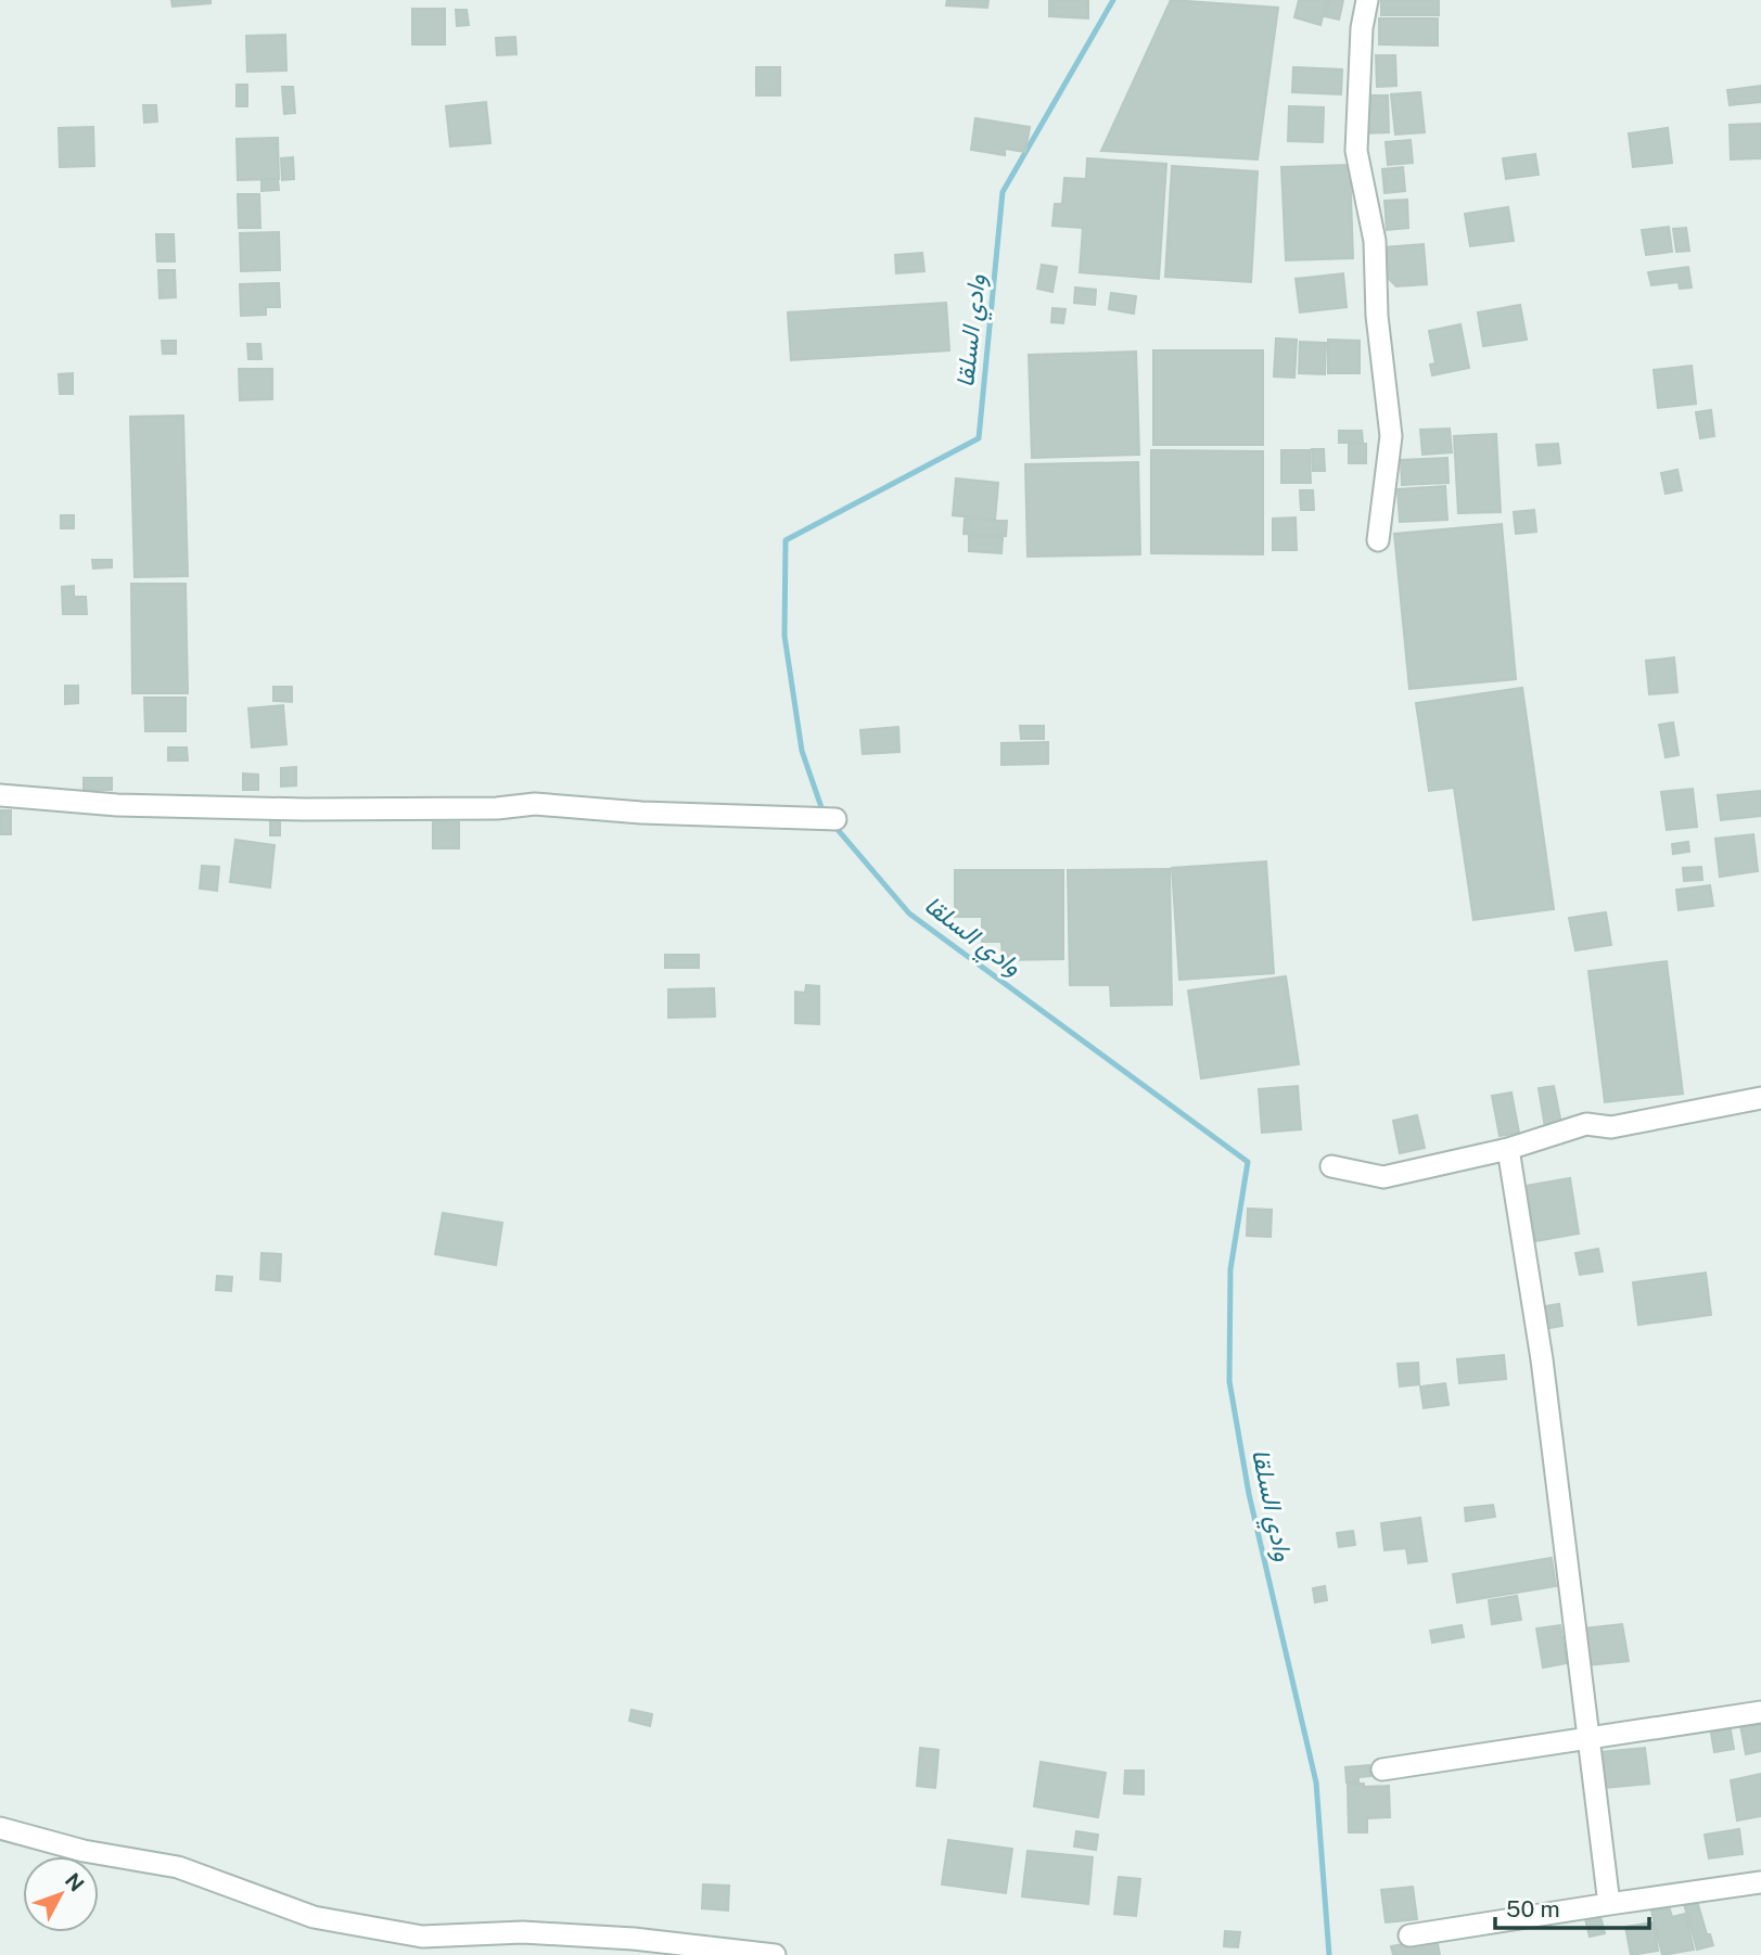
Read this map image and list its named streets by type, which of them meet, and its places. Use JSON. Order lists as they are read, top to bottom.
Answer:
{
  "water": ["وادي السلقا"],
  "scale_bar": "50 m",
  "north": "top right"
}
